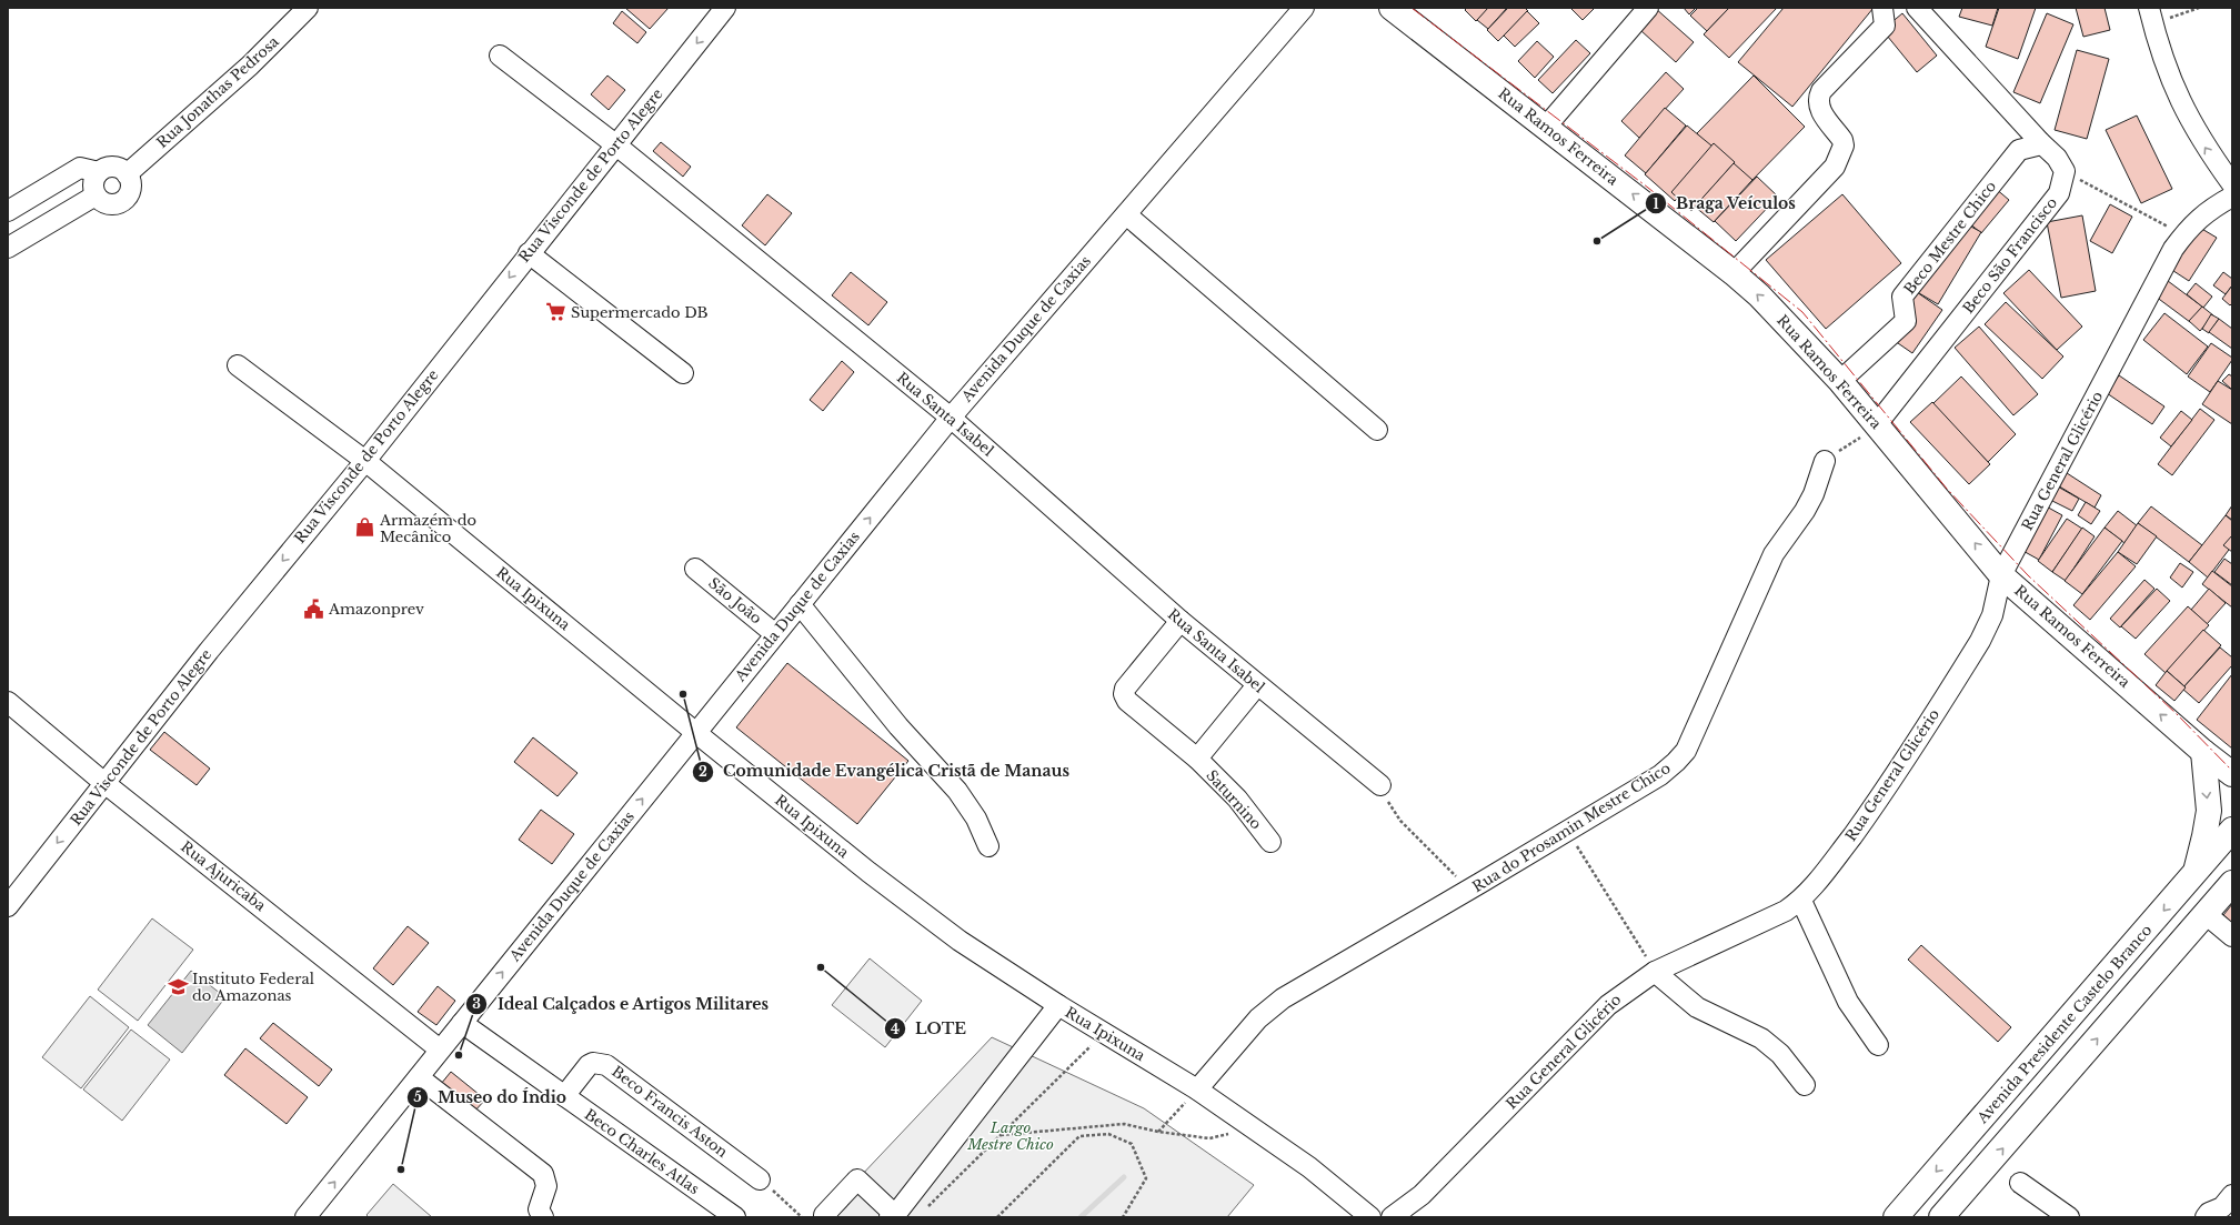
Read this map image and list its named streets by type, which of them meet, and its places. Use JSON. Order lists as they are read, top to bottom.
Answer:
{
  "streets": {
    "main road": ["Rua Ramos Ferreira", "Avenida Presidente Castelo Branco"],
    "street": [
      "Rua Jonathas Pedrosa",
      "Rua Visconde de Porto Alegre",
      "Beco Mestre Chico",
      "Beco São Francisco",
      "Avenida Duque de Caxias",
      "Rua Santa Isabel",
      "Rua General Glicério",
      "Rua Ipixuna",
      "São João",
      "Saturnino",
      "Rua do Prosamin Mestre Chico",
      "Rua Ajuricaba",
      "Beco Francis Aston",
      "Beco Charles Atlas"
    ]
  },
  "crossings": [
    ["Rua Ramos Ferreira", "Beco Mestre Chico"],
    ["Rua Ramos Ferreira", "Beco São Francisco"],
    ["Rua Ramos Ferreira", "Rua General Glicério"],
    ["Rua Visconde de Porto Alegre", "Rua Santa Isabel"],
    ["Rua Visconde de Porto Alegre", "Rua Ipixuna"],
    ["Rua Visconde de Porto Alegre", "Rua Ajuricaba"],
    ["Avenida Duque de Caxias", "Rua Santa Isabel"],
    ["Avenida Duque de Caxias", "Rua Ipixuna"],
    ["Avenida Duque de Caxias", "São João"],
    ["Avenida Duque de Caxias", "Rua Ajuricaba"],
    ["Avenida Duque de Caxias", "Beco Charles Atlas"],
    ["Rua Santa Isabel", "Saturnino"],
    ["Rua Ipixuna", "Rua do Prosamin Mestre Chico"],
    ["Beco Francis Aston", "Beco Charles Atlas"]
  ],
  "one_way": ["Rua Ramos Ferreira", "Rua Visconde de Porto Alegre", "Avenida Duque de Caxias"],
  "parks": ["Largo Mestre Chico"],
  "places": {
    "other": [
      "Braga Veículos",
      "Comunidade Evangélica Cristã de Manaus",
      "LOTE",
      "Ideal Calçados e Artigos Militares",
      "Museo do Índio"
    ],
    "supermarket": ["Supermercado DB"],
    "shop": ["Armazém do Mecânico"],
    "public building": ["Amazonprev"],
    "school or university": ["Instituto Federal do Amazonas"]
  }
}
